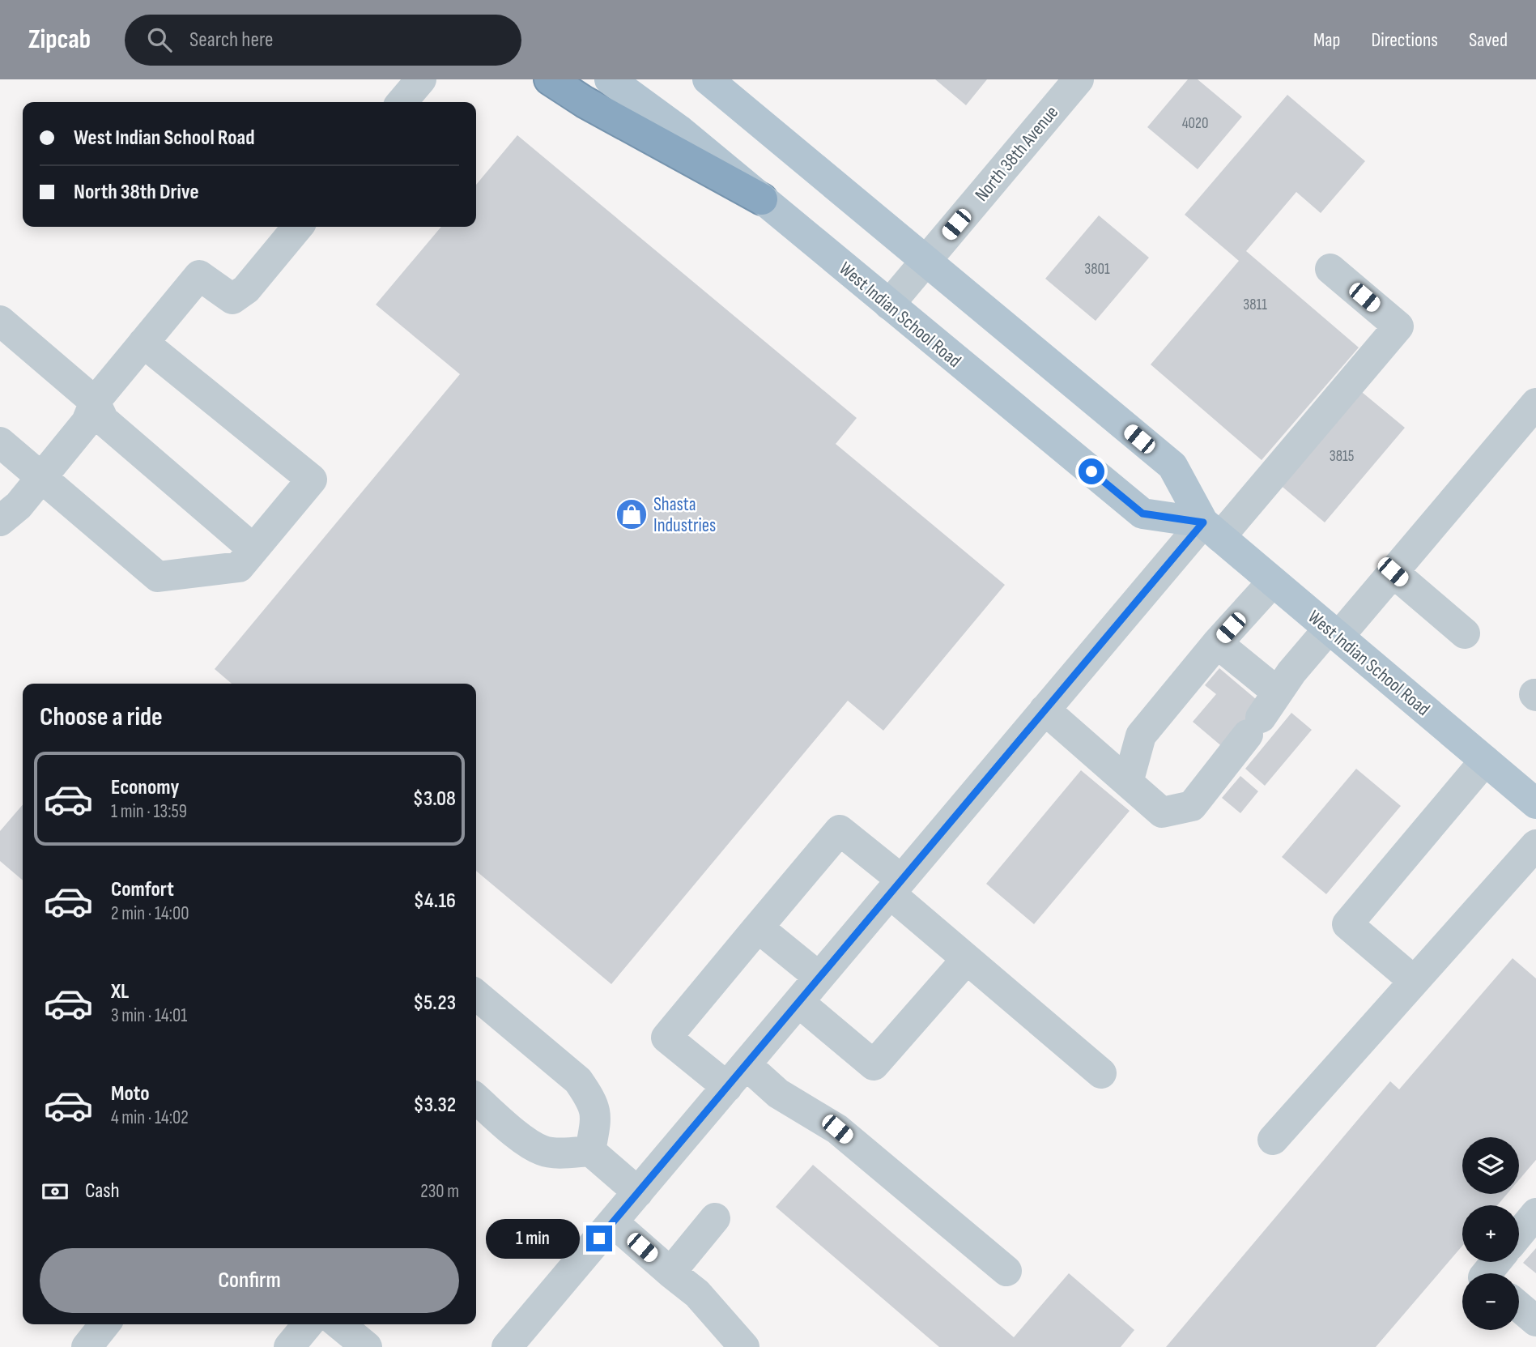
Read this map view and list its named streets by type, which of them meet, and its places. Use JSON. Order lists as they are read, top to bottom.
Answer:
{
  "streets": {
    "main road": ["West Indian School Road"],
    "street": ["North 38th Avenue"]
  },
  "crossings": [
    ["North 38th Avenue", "West Indian School Road"]
  ],
  "places": {
    "shop": ["Shasta Industries"]
  },
  "house_numbers": [
    "4020",
    "3801",
    "3811",
    "3815"
  ],
  "page": {
    "header": "Zipcab",
    "search": "Search here",
    "nav": ["Map", "Directions", "Saved"],
    "banner": ["West Indian School Road", "North 38th Drive"],
    "heading": "Choose a ride",
    "list": [
      {
        "name": "Economy",
        "note": "1 min · 13:59",
        "value": "$3.08"
      },
      {
        "name": "Comfort",
        "note": "2 min · 14:00",
        "value": "$4.16"
      },
      {
        "name": "XL",
        "note": "3 min · 14:01",
        "value": "$5.23"
      },
      {
        "name": "Moto",
        "note": "4 min · 14:02",
        "value": "$3.32"
      }
    ],
    "map_buttons": ["+", "−"],
    "pay": ["Cash", "230 m"],
    "bubble": "1 min",
    "buttons": "Confirm"
  }
}
